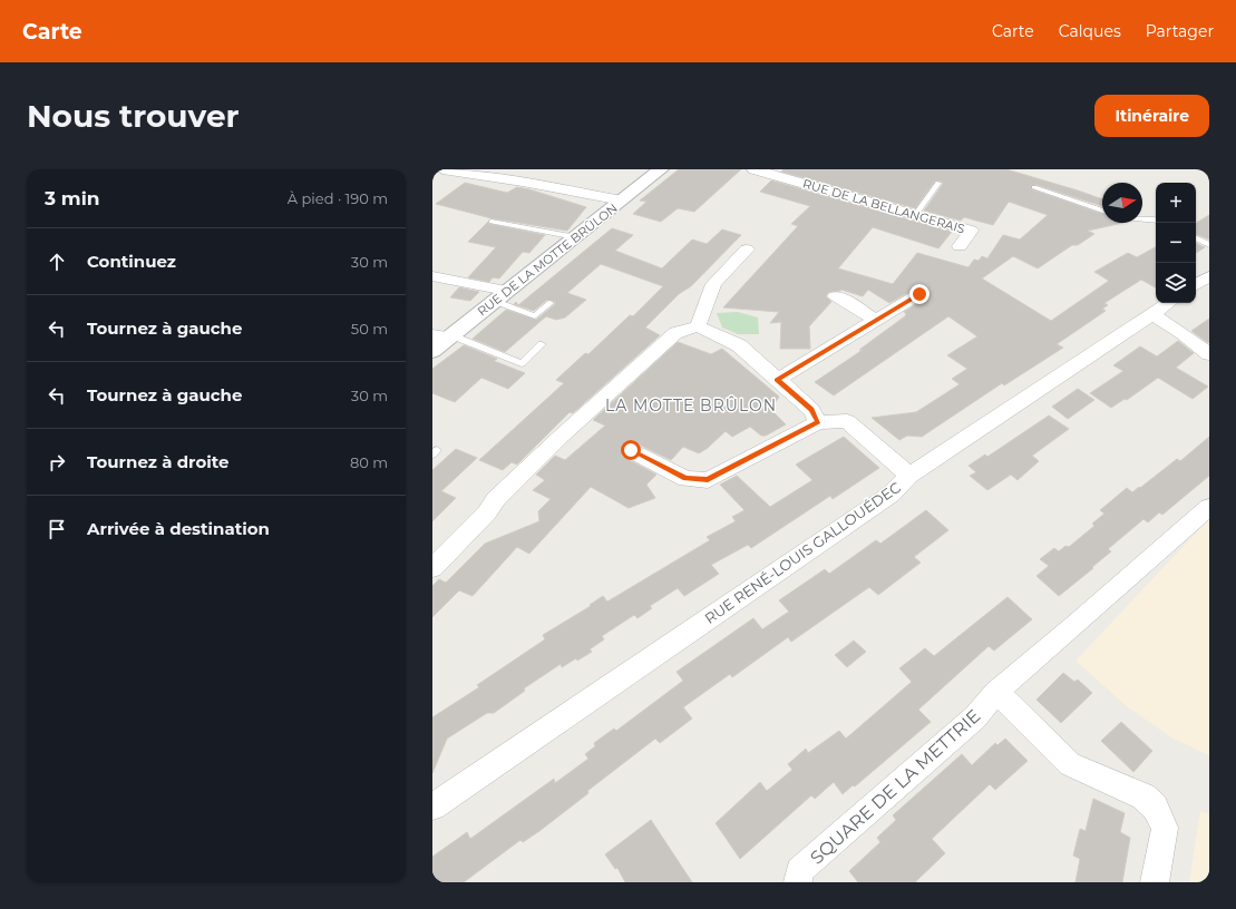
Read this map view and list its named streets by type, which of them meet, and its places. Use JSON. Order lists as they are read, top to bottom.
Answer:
{
  "streets": {
    "street": [
      "RUE DE LA BELLANGERAIS",
      "RUE DE LA MOTTE BRÛLON",
      "RUE RENÉ-LOUIS GALLOUÉDEC",
      "SQUARE DE LA METTRIE"
    ]
  },
  "districts": ["LA MOTTE BRÛLON"],
  "north": "right",
  "page": {
    "header": "Carte",
    "nav": ["Carte", "Calques", "Partager"],
    "buttons": "Itinéraire",
    "title": "Nous trouver",
    "heading": ["3 min", "À pied · 190 m"],
    "map_buttons": ["+", "−"],
    "list": [
      ["Continuez", "30 m"],
      ["Tournez à gauche", "50 m"],
      ["Tournez à gauche", "30 m"],
      ["Tournez à droite", "80 m"],
      "Arrivée à destination"
    ]
  }
}
